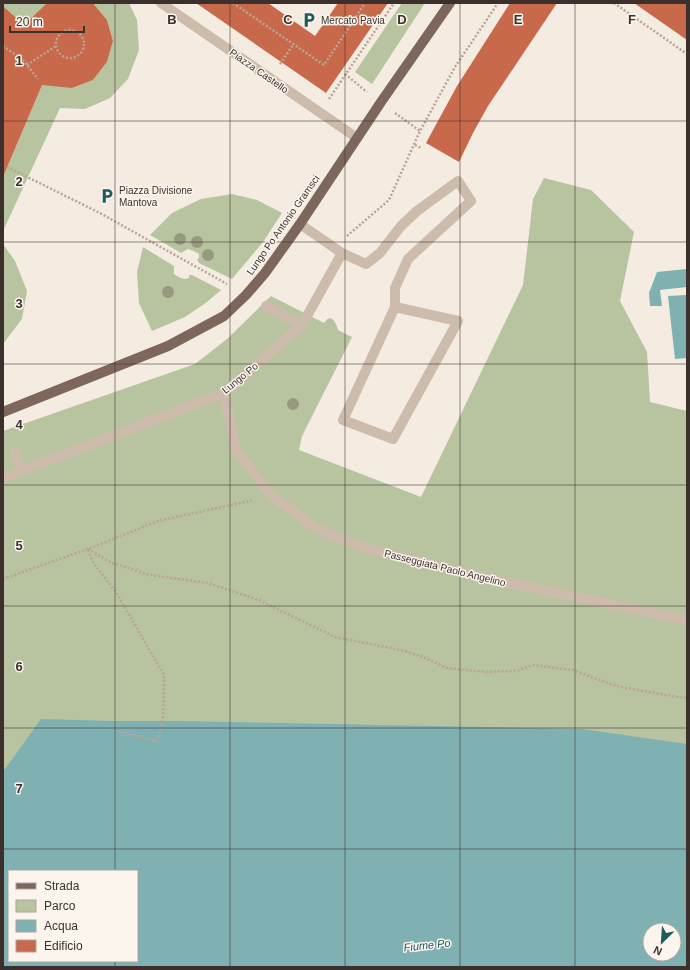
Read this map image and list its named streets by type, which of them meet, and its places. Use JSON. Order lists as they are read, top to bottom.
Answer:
{
  "streets": {
    "main road": ["Lungo Po Antonio Gramsci"],
    "street": ["Piazza Castello", "Lungo Po", "Passeggiata Paolo Angelino"]
  },
  "crossings": [
    ["Piazza Castello", "Lungo Po Antonio Gramsci"],
    ["Lungo Po", "Passeggiata Paolo Angelino"]
  ],
  "water": ["Fiume Po"],
  "places": {
    "parking": ["Mercato Pavia", "Piazza Divisione Mantova"]
  },
  "legend": [
    "Strada",
    "Parco",
    "Acqua",
    "Edificio"
  ],
  "scale_bar": "20 m",
  "north": "bottom left",
  "grid": {
    "columns": [
      "B",
      "C",
      "D",
      "E",
      "F"
    ],
    "rows": [
      "1",
      "2",
      "3",
      "4",
      "5",
      "6",
      "7"
    ]
  }
}
